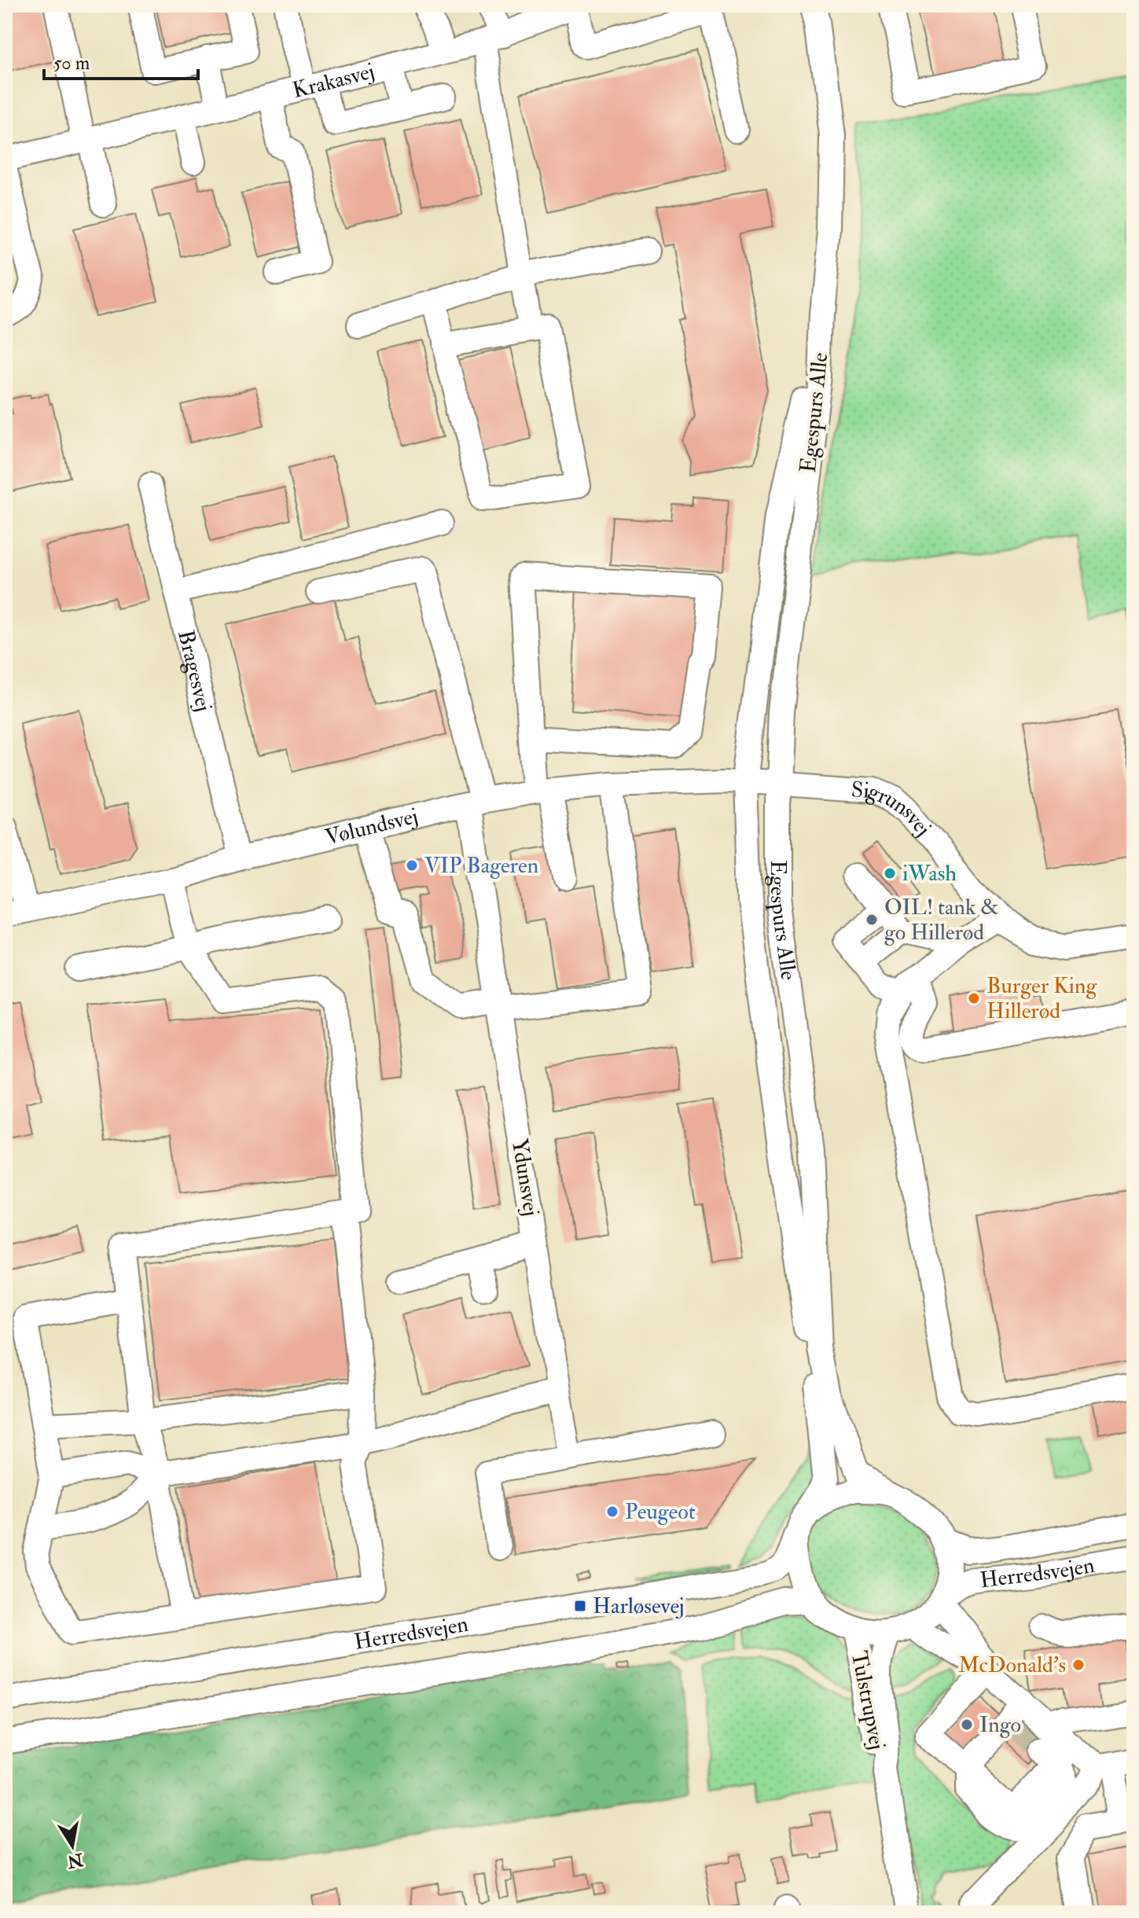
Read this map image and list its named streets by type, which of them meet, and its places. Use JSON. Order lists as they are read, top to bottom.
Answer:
{
  "streets": {
    "street": [
      "Krakasvej",
      "Egespurs Alle",
      "Bragesvej",
      "Sigrunsvej",
      "Vølundsvej",
      "Ydunsvej",
      "Herredsvejen",
      "Tulstrupvej"
    ]
  },
  "crossings": [
    ["Egespurs Alle", "Sigrunsvej"],
    ["Egespurs Alle", "Vølundsvej"],
    ["Egespurs Alle", "Herredsvejen"],
    ["Egespurs Alle", "Tulstrupvej"],
    ["Bragesvej", "Vølundsvej"],
    ["Sigrunsvej", "Vølundsvej"],
    ["Vølundsvej", "Ydunsvej"],
    ["Herredsvejen", "Tulstrupvej"]
  ],
  "places": {
    "other": [
      "VIP Bageren",
      "iWash",
      "OIL! tank & go Hillerød",
      "Burger King Hillerød",
      "Peugeot",
      "McDonald's",
      "Ingo"
    ],
    "transit": ["Harløsevej"]
  },
  "scale_bar": "50 m",
  "north": "bottom"
}
